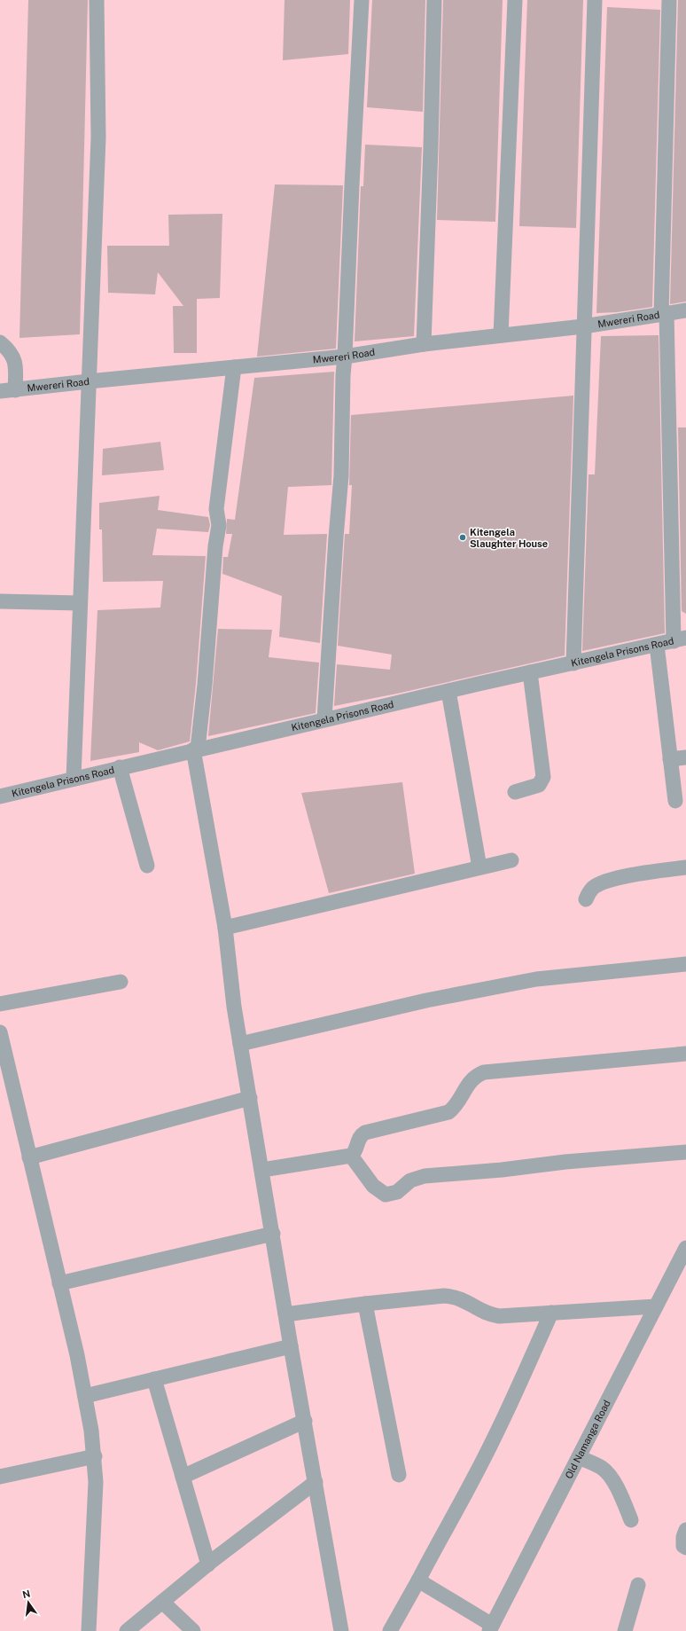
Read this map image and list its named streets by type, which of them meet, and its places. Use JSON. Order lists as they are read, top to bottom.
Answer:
{
  "streets": {
    "street": ["Mwereri Road", "Kitengela Prisons Road", "Old Namanga Road"]
  },
  "places": ["Kitengela Slaughter House"],
  "north": "top"
}
